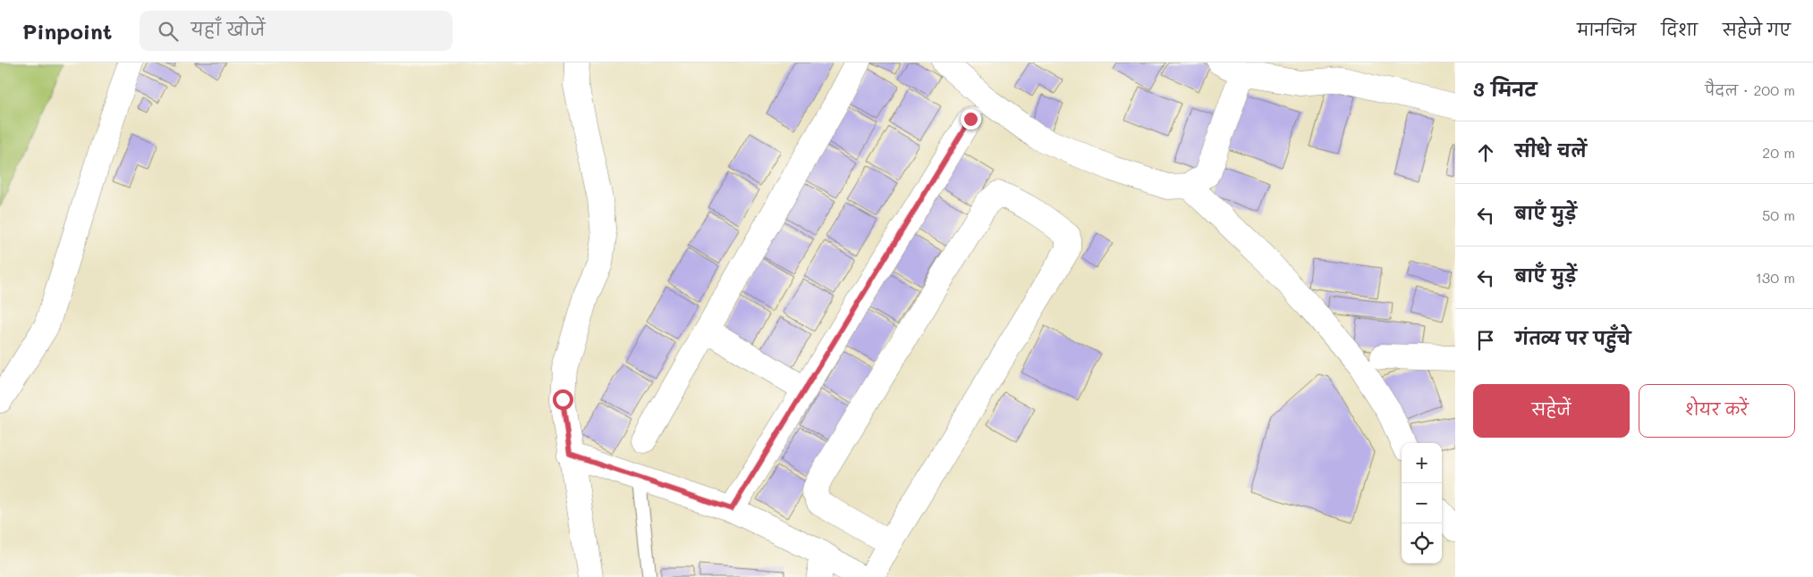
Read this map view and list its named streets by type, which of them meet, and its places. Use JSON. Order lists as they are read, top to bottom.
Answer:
{
  "page": {
    "header": "Pinpoint",
    "search": "यहाँ खोजें",
    "nav": ["मानचित्र", "दिशा", "सहेजे गए"],
    "heading": ["3 मिनट", "पैदल · 200 m"],
    "list": [
      ["सीधे चलें", "20 m"],
      ["बाएँ मुड़ें", "50 m"],
      ["बाएँ मुड़ें", "130 m"],
      "गंतव्य पर पहुँचे"
    ],
    "buttons": ["सहेजें", "शेयर करें"],
    "map_buttons": ["+", "−"]
  }
}
